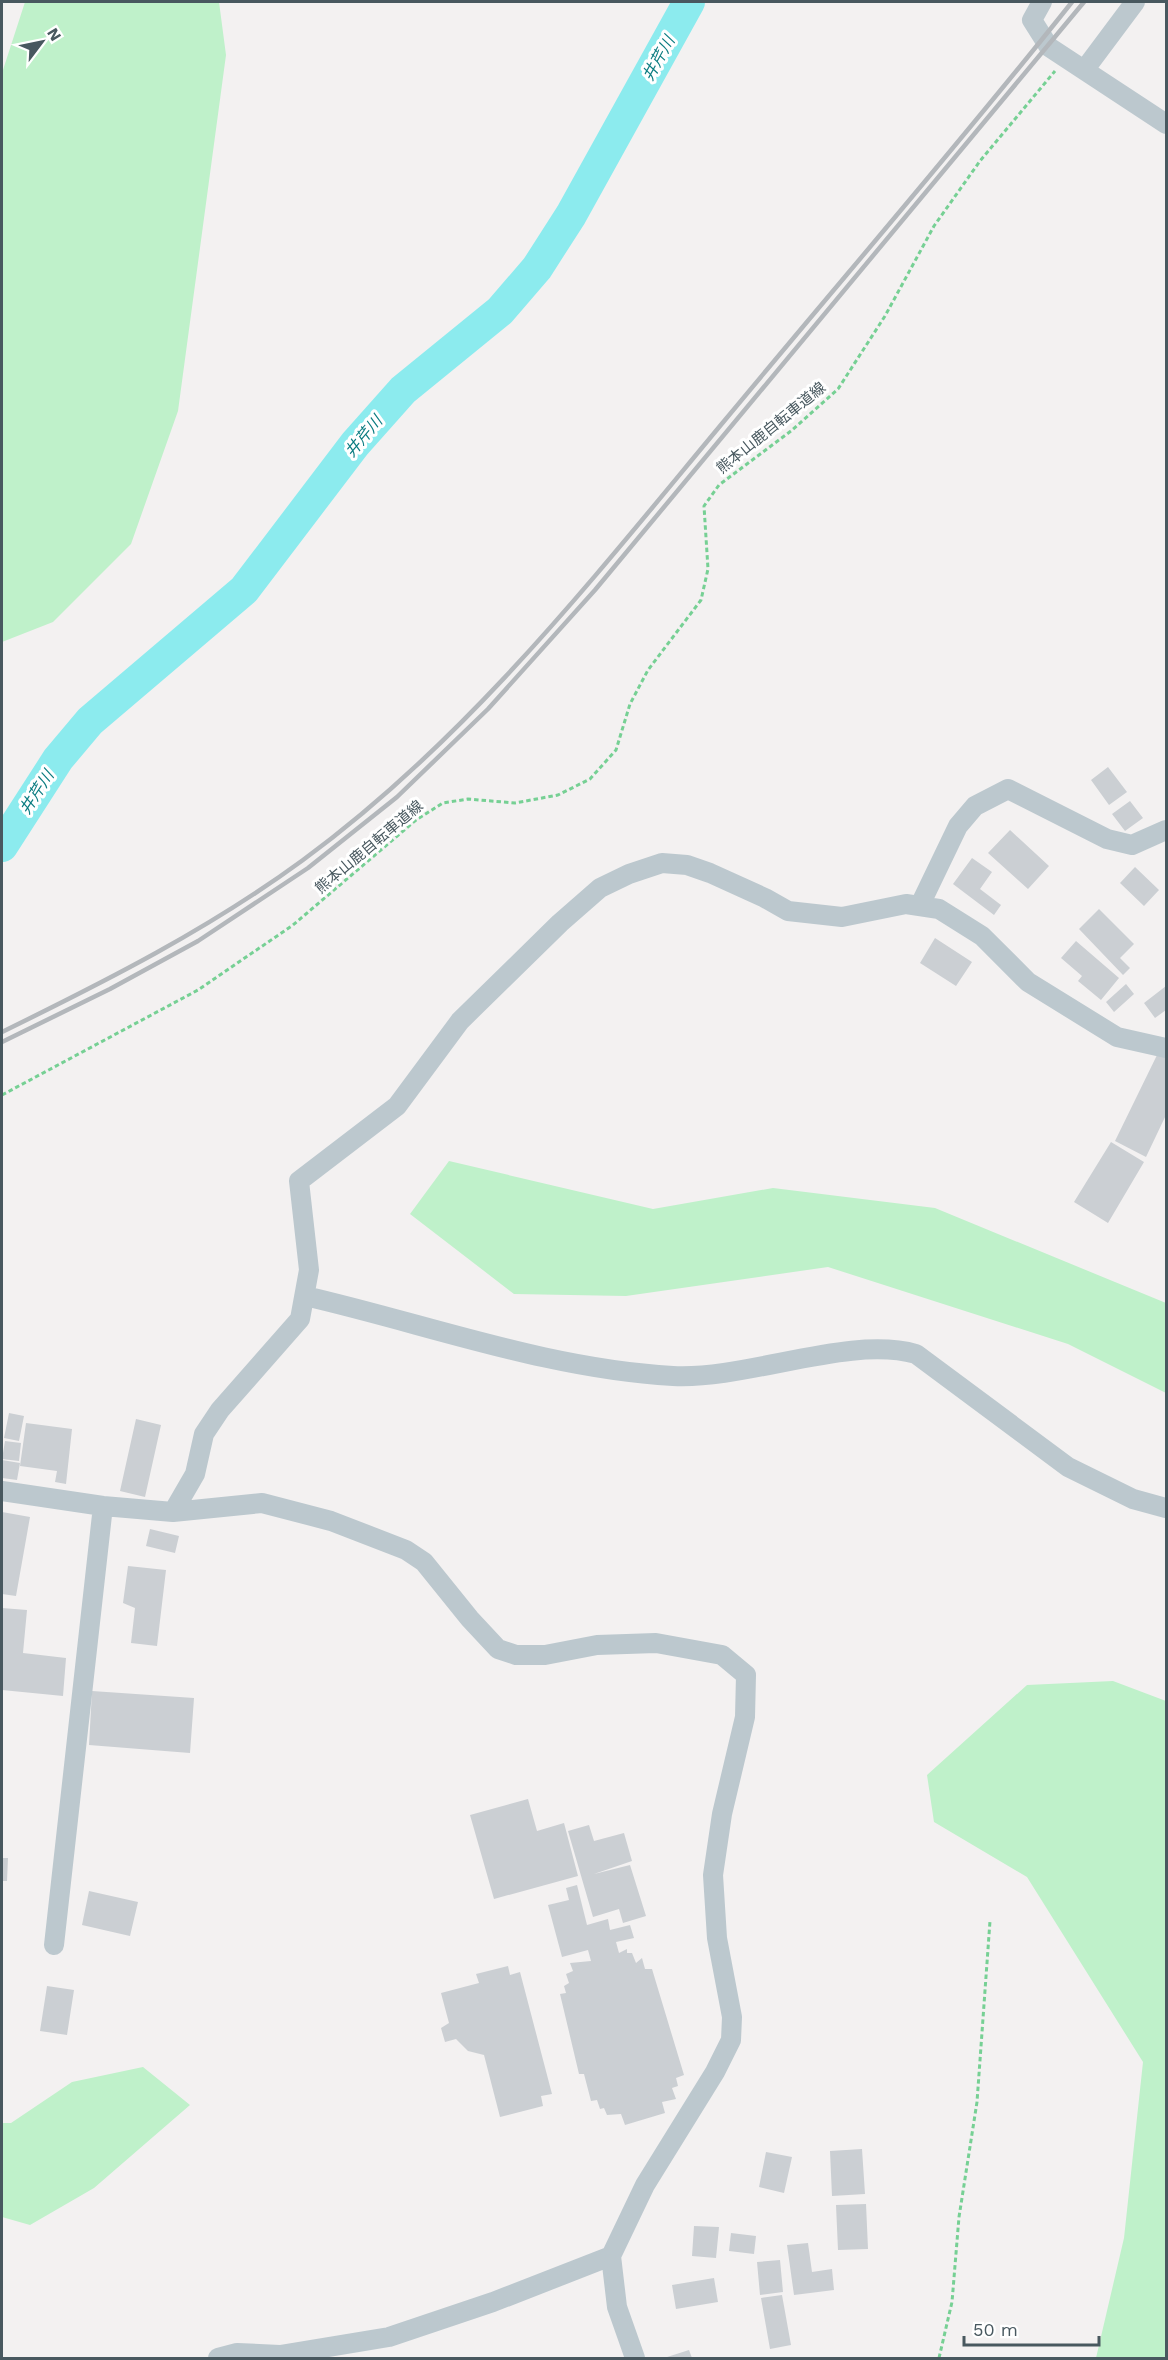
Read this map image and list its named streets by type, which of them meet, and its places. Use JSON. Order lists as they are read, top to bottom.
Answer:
{
  "streets": {
    "path": ["熊本山鹿自転車道線"]
  },
  "water": ["井芹川"],
  "scale_bar": "50 m",
  "north": "top right"
}
